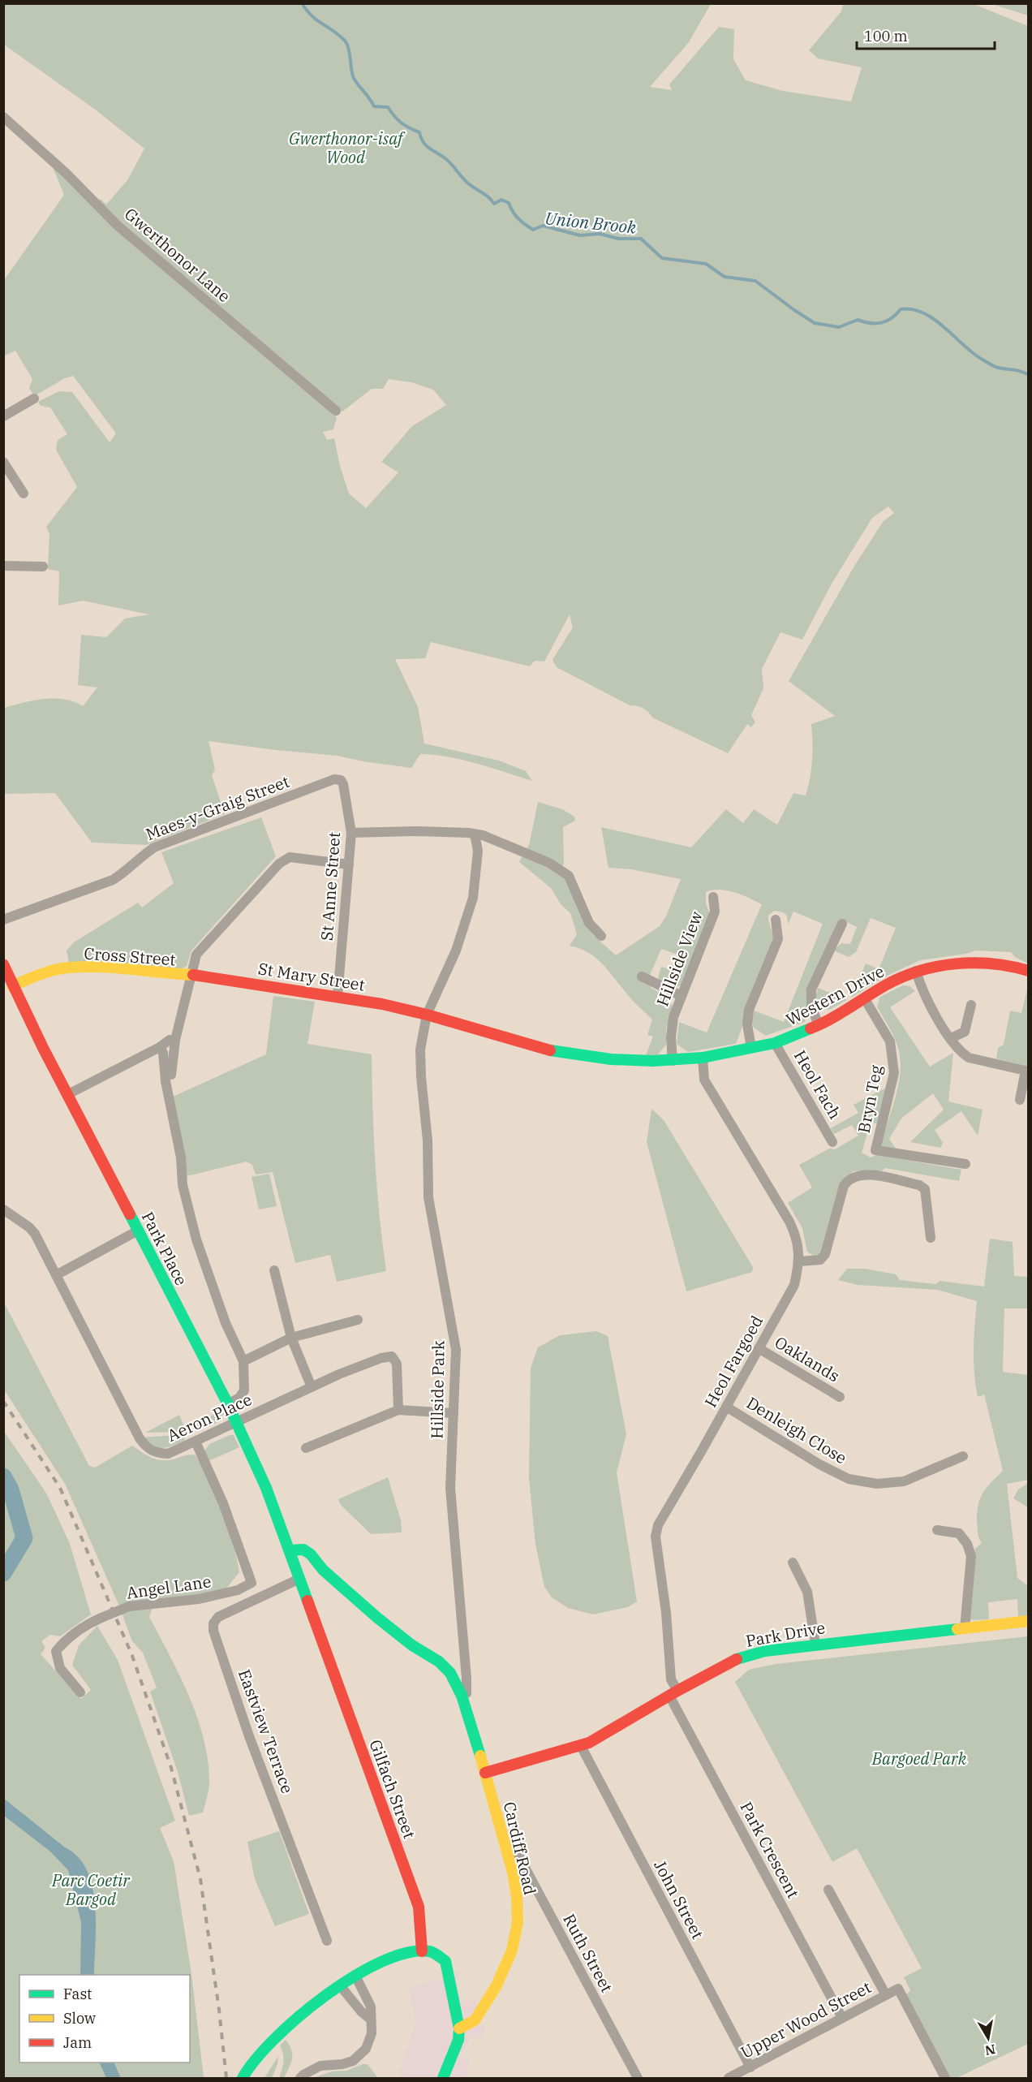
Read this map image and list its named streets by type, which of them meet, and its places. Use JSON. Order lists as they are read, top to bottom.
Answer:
{
  "streets": {
    "street": [
      "Gwerthonor Lane",
      "Maes-y-Graig Street",
      "St Anne Street",
      "Cross Street",
      "Hillside View",
      "St Mary Street",
      "Western Drive",
      "Heol Fach",
      "Bryn Teg",
      "Park Place",
      "Oaklands",
      "Heol Fargoed",
      "Hillside Park",
      "Aeron Place",
      "Denleigh Close",
      "Angel Lane",
      "Park Drive",
      "Eastview Terrace",
      "Gilfach Street",
      "Cardiff Road",
      "Park Crescent",
      "John Street",
      "Ruth Street",
      "Upper Wood Street"
    ]
  },
  "crossings": [
    ["Maes-y-Graig Street", "St Anne Street"],
    ["St Anne Street", "St Mary Street"],
    ["Cross Street", "St Mary Street"],
    ["Cross Street", "Park Place"],
    ["Hillside View", "Western Drive"],
    ["St Mary Street", "Western Drive"],
    ["St Mary Street", "Hillside Park"],
    ["Western Drive", "Heol Fach"],
    ["Western Drive", "Bryn Teg"],
    ["Western Drive", "Heol Fargoed"],
    ["Western Drive", "Hillside Park"],
    ["Park Place", "Aeron Place"],
    ["Park Place", "Gilfach Street"],
    ["Oaklands", "Heol Fargoed"],
    ["Heol Fargoed", "Denleigh Close"],
    ["Heol Fargoed", "Park Drive"],
    ["Heol Fargoed", "Park Crescent"],
    ["Hillside Park", "Cardiff Road"],
    ["Aeron Place", "Angel Lane"],
    ["Park Drive", "Cardiff Road"],
    ["Park Drive", "Park Crescent"],
    ["Park Drive", "John Street"],
    ["Eastview Terrace", "Gilfach Street"],
    ["Cardiff Road", "Ruth Street"],
    ["Park Crescent", "Upper Wood Street"],
    ["John Street", "Upper Wood Street"]
  ],
  "water": ["Union Brook"],
  "parks": ["Gwerthonor-isaf Wood", "Bargoed Park", "Parc Coetir Bargod"],
  "legend": ["Fast", "Slow", "Jam"],
  "scale_bar": "100 m",
  "north": "bottom"
}
